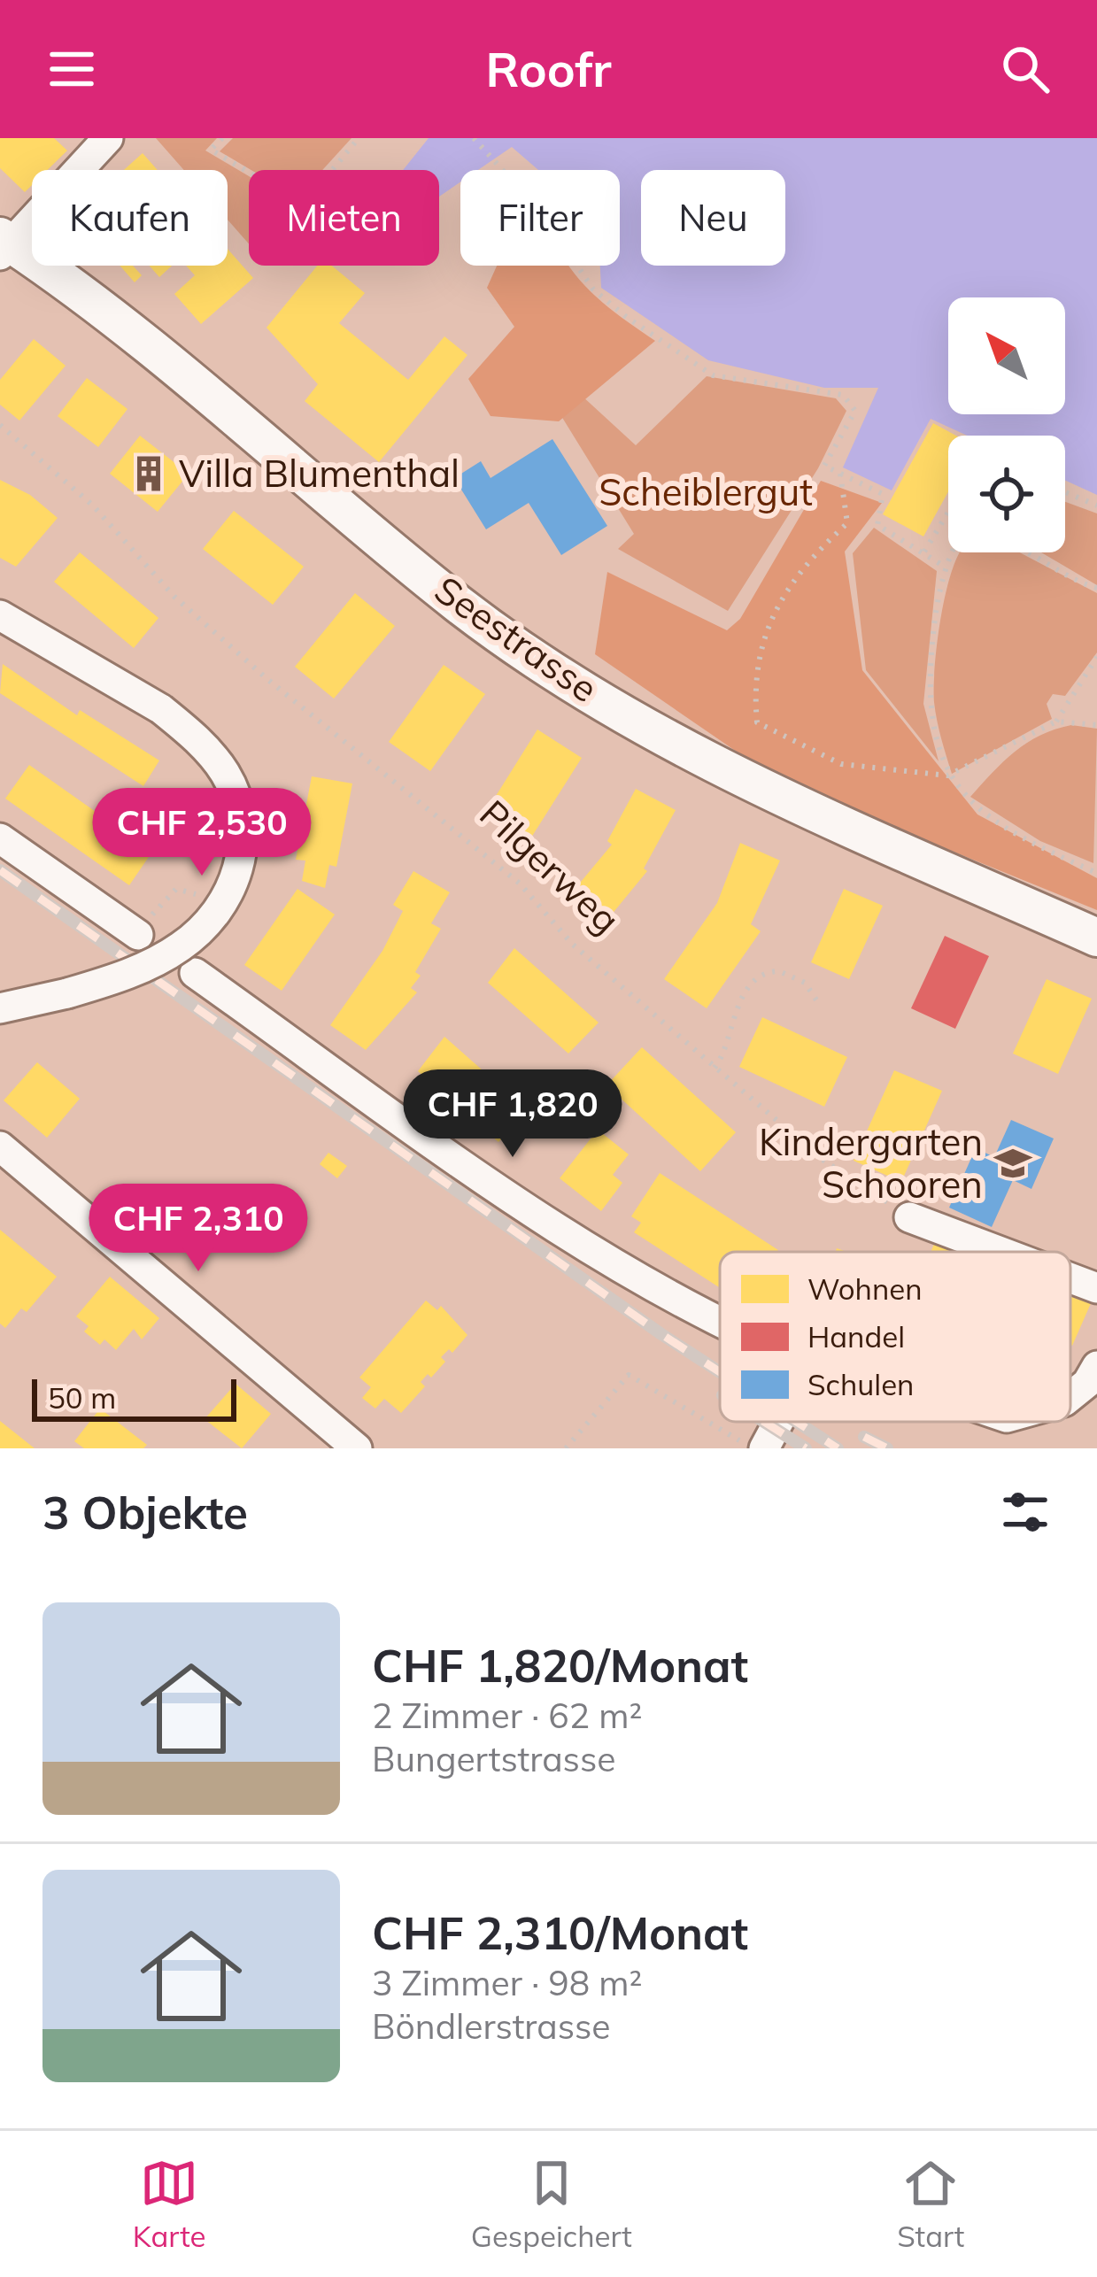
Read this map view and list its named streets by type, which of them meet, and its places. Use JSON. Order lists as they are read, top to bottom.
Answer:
{
  "streets": {
    "main road": ["Seestrasse"],
    "path": ["Pilgerweg"]
  },
  "parks": ["Scheiblergut"],
  "places": {
    "building": ["Villa Blumenthal"],
    "school or university": ["Kindergarten Schooren"]
  },
  "legend": ["Wohnen", "Handel", "Schulen"],
  "scale_bar": "50 m",
  "north": "top left",
  "page": {
    "header": "Roofr",
    "chip": [
      "Kaufen",
      "Mieten",
      "Filter",
      "Neu"
    ],
    "price": ["CHF 2,530", "CHF 1,820", "CHF 2,310"],
    "scale": "50 m",
    "heading": "3 Objekte",
    "list": [
      {
        "name": "CHF 1,820/Monat",
        "note": "2 Zimmer · 62 m² · Bungertstrasse"
      },
      {
        "name": "CHF 2,310/Monat",
        "note": "3 Zimmer · 98 m² · Böndlerstrasse"
      }
    ],
    "tabs": ["Karte", "Gespeichert", "Start"]
  }
}
